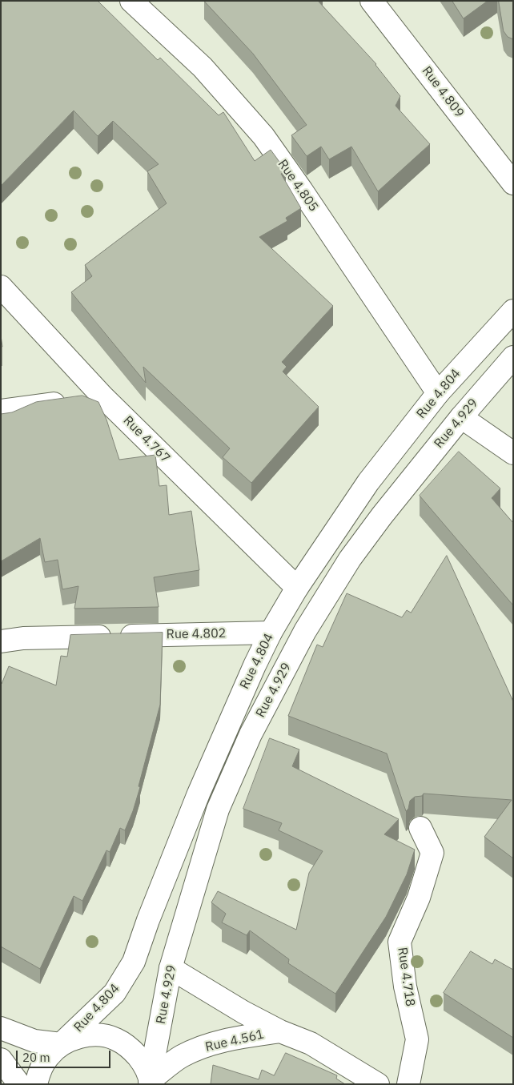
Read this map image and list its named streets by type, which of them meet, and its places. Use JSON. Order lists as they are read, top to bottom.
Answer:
{
  "streets": {
    "main road": [
      "Rue 4.809",
      "Rue 4.805",
      "Rue 4.804",
      "Rue 4.929",
      "Rue 4.767",
      "Rue 4.802",
      "Rue 4.718",
      "Rue 4.561"
    ]
  },
  "crossings": [
    ["Rue 4.805", "Rue 4.804"],
    ["Rue 4.804", "Rue 4.767"],
    ["Rue 4.804", "Rue 4.802"],
    ["Rue 4.929", "Rue 4.561"]
  ],
  "scale_bar": "20 m"
}
